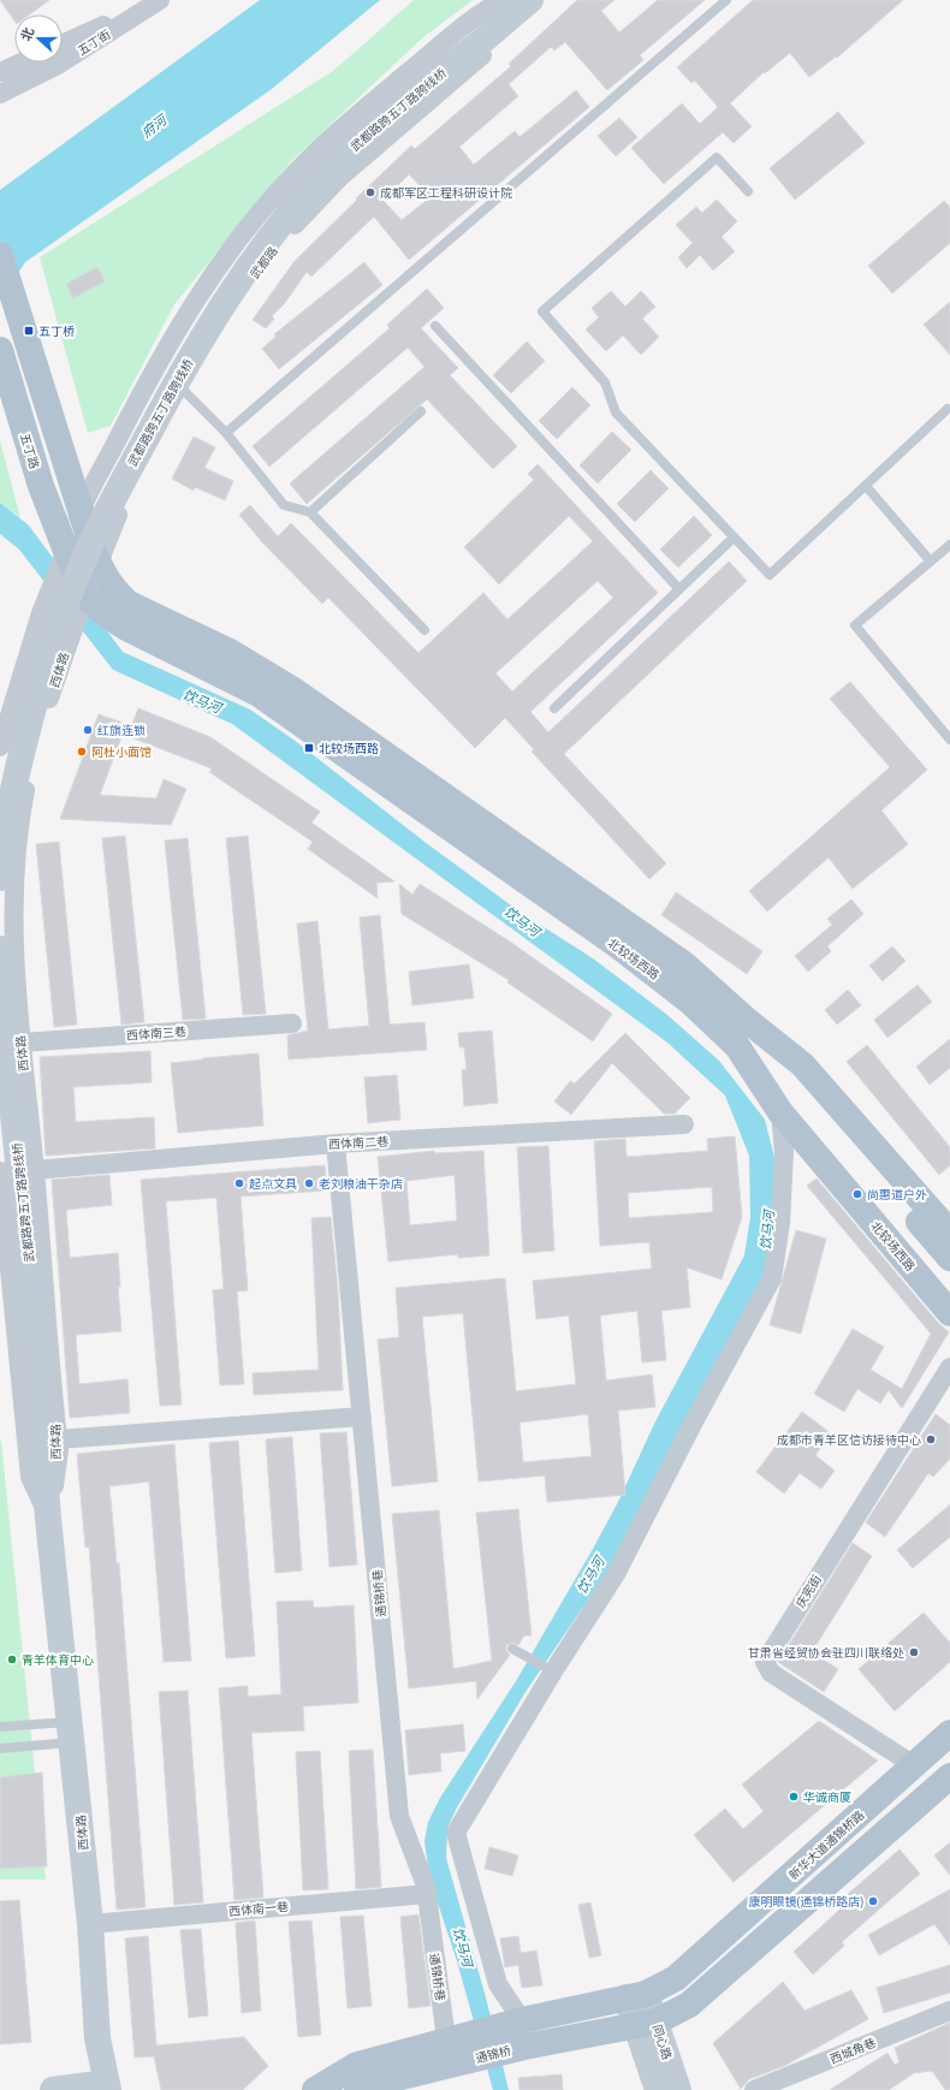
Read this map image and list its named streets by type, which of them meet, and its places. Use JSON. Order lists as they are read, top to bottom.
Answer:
{
  "streets": {
    "main road": [
      "五丁路",
      "北较场西路",
      "新华大道通锦桥路",
      "通锦桥"
    ],
    "street": [
      "五丁街",
      "武都路跨五丁路跨线桥",
      "武都路",
      "西体路",
      "西体南三巷",
      "西体南二巷",
      "庆宪街",
      "通锦桥巷",
      "西体南一巷",
      "同心路",
      "西城角巷"
    ]
  },
  "crossings": [
    ["武都路跨五丁路跨线桥", "西体路"],
    ["武都路", "西体路"],
    ["武都路", "北较场西路"],
    ["五丁路", "北较场西路"],
    ["西体路", "北较场西路"],
    ["西体路", "西体南三巷"],
    ["西体路", "西体南二巷"],
    ["西体路", "西体南一巷"],
    ["西体南二巷", "通锦桥巷"],
    ["庆宪街", "新华大道通锦桥路"],
    ["通锦桥巷", "西体南一巷"],
    ["通锦桥巷", "通锦桥"],
    ["新华大道通锦桥路", "同心路"],
    ["新华大道通锦桥路", "通锦桥"]
  ],
  "water": ["府河", "饮马河"],
  "places": {
    "other": [
      "成都军区工程科研设计院",
      "红旗连锁",
      "阿杜小面馆",
      "起点文具",
      "老刘粮油干杂店",
      "尚惠道户外",
      "成都市青羊区信访接待中心",
      "甘肃省经贸协会驻四川联络处",
      "青羊体育中心",
      "华诚商厦",
      "康明眼镜(通锦桥路店)"
    ],
    "transit": ["五丁桥", "北较场西路"]
  },
  "north": "left"
}
